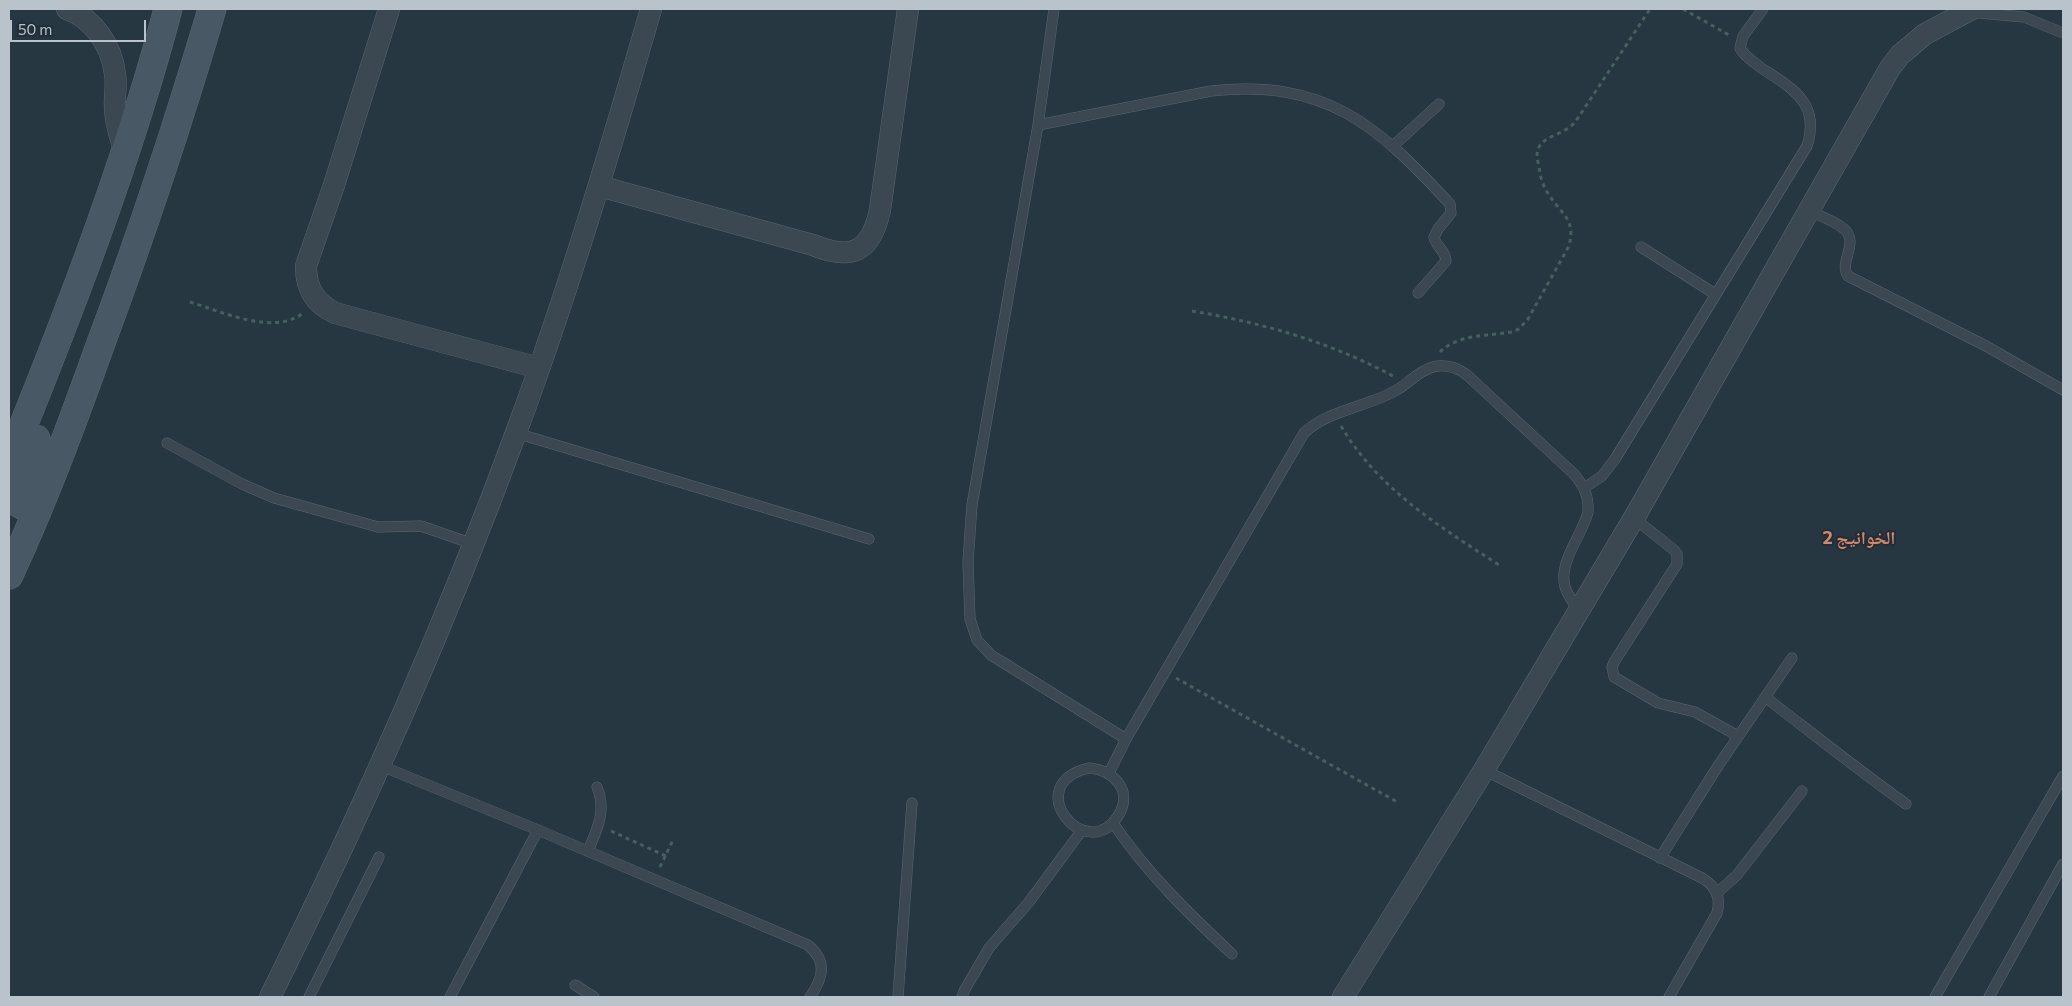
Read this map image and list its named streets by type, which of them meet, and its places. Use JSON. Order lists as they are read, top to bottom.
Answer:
{
  "districts": ["الخوانيج 2"],
  "scale_bar": "50 m"
}
